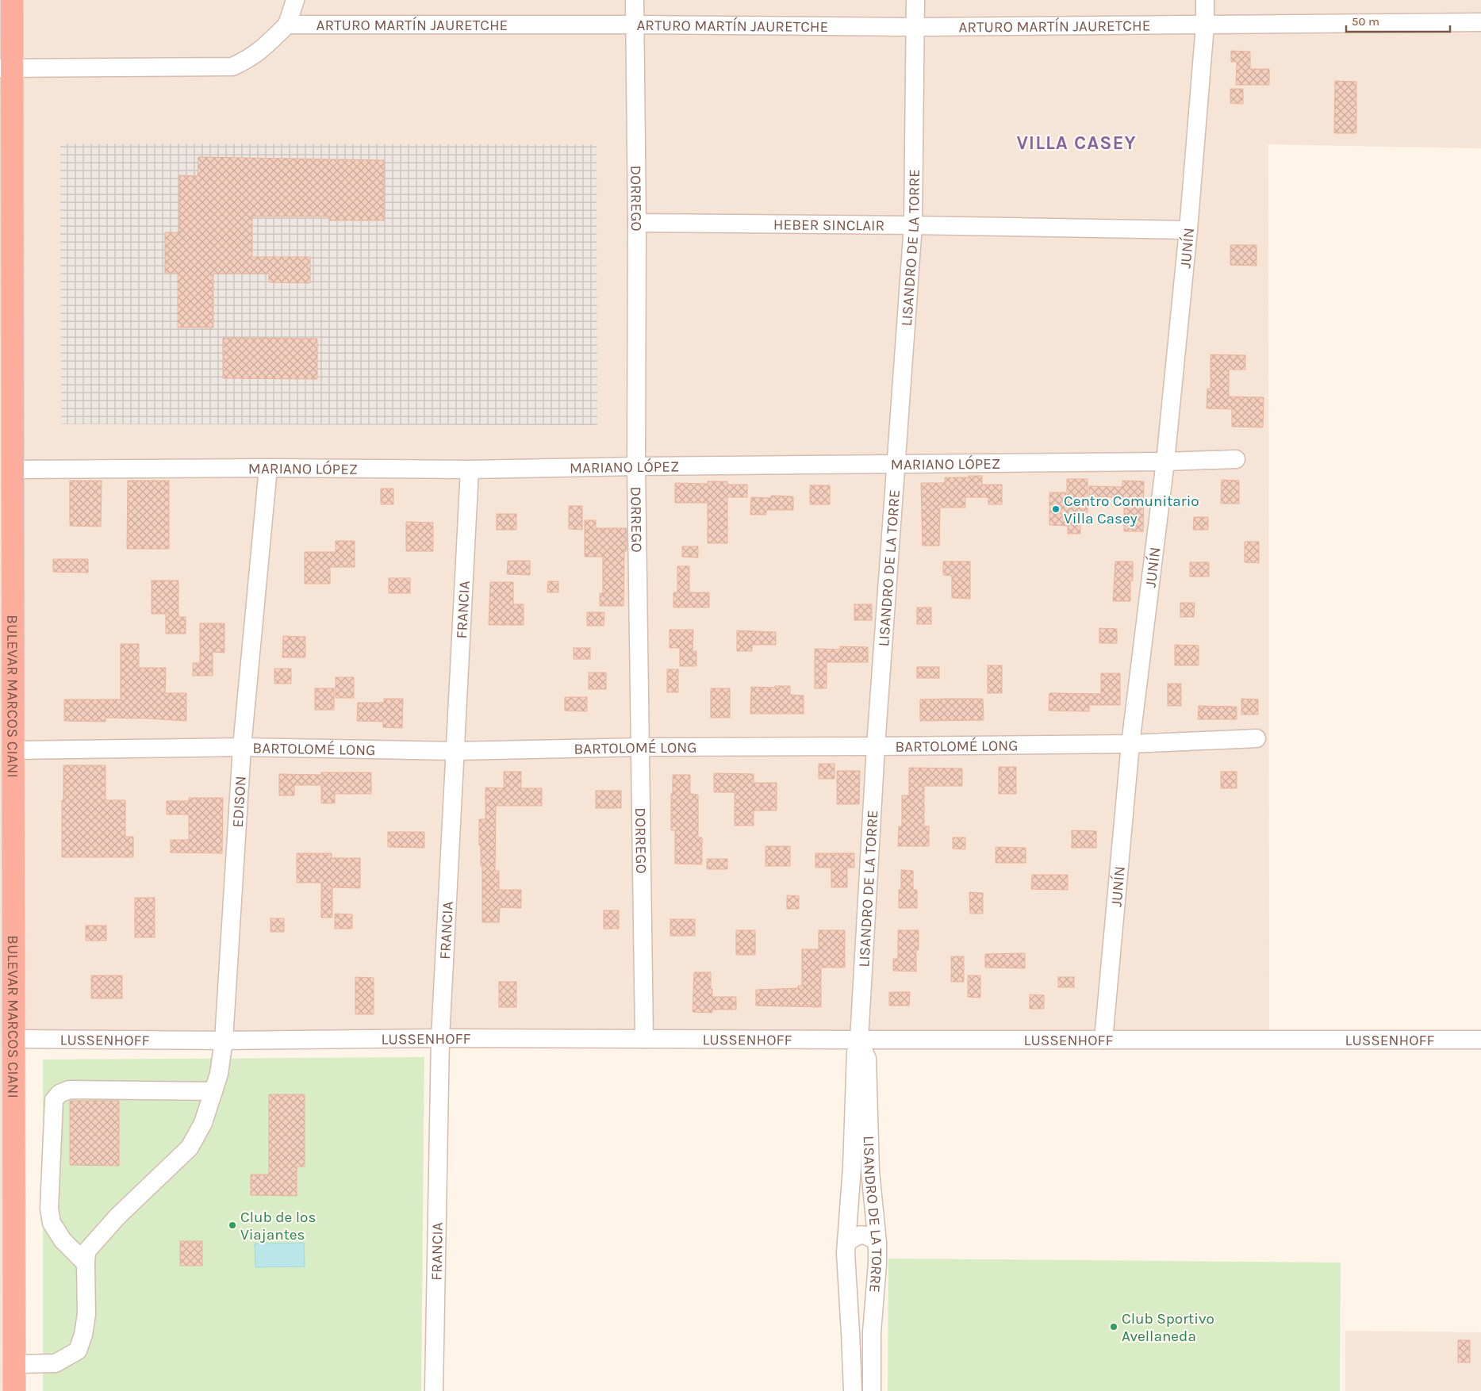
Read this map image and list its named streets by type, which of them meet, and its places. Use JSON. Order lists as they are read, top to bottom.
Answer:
{
  "streets": {
    "highway": ["BULEVAR MARCOS CIANI"],
    "street": [
      "ARTURO MARTÍN JAURETCHE",
      "DORREGO",
      "HEBER SINCLAIR",
      "LISANDRO DE LA TORRE",
      "JUNÍN",
      "MARIANO LÓPEZ",
      "FRANCIA",
      "BARTOLOMÉ LONG",
      "EDISON",
      "LUSSENHOFF"
    ]
  },
  "crossings": [
    ["ARTURO MARTÍN JAURETCHE", "DORREGO"],
    ["ARTURO MARTÍN JAURETCHE", "LISANDRO DE LA TORRE"],
    ["ARTURO MARTÍN JAURETCHE", "JUNÍN"],
    ["DORREGO", "HEBER SINCLAIR"],
    ["DORREGO", "MARIANO LÓPEZ"],
    ["DORREGO", "BARTOLOMÉ LONG"],
    ["DORREGO", "LUSSENHOFF"],
    ["HEBER SINCLAIR", "LISANDRO DE LA TORRE"],
    ["HEBER SINCLAIR", "JUNÍN"],
    ["LISANDRO DE LA TORRE", "MARIANO LÓPEZ"],
    ["LISANDRO DE LA TORRE", "BARTOLOMÉ LONG"],
    ["LISANDRO DE LA TORRE", "LUSSENHOFF"],
    ["JUNÍN", "MARIANO LÓPEZ"],
    ["JUNÍN", "BARTOLOMÉ LONG"],
    ["JUNÍN", "LUSSENHOFF"],
    ["MARIANO LÓPEZ", "FRANCIA"],
    ["MARIANO LÓPEZ", "BULEVAR MARCOS CIANI"],
    ["MARIANO LÓPEZ", "EDISON"],
    ["FRANCIA", "BARTOLOMÉ LONG"],
    ["FRANCIA", "LUSSENHOFF"],
    ["BULEVAR MARCOS CIANI", "BARTOLOMÉ LONG"],
    ["BULEVAR MARCOS CIANI", "EDISON"],
    ["BULEVAR MARCOS CIANI", "LUSSENHOFF"],
    ["BARTOLOMÉ LONG", "EDISON"],
    ["EDISON", "LUSSENHOFF"]
  ],
  "districts": ["VILLA CASEY"],
  "places": ["Centro Comunitario Villa Casey", "Club de los Viajantes", "Club Sportivo Avellaneda"],
  "scale_bar": "50 m"
}
